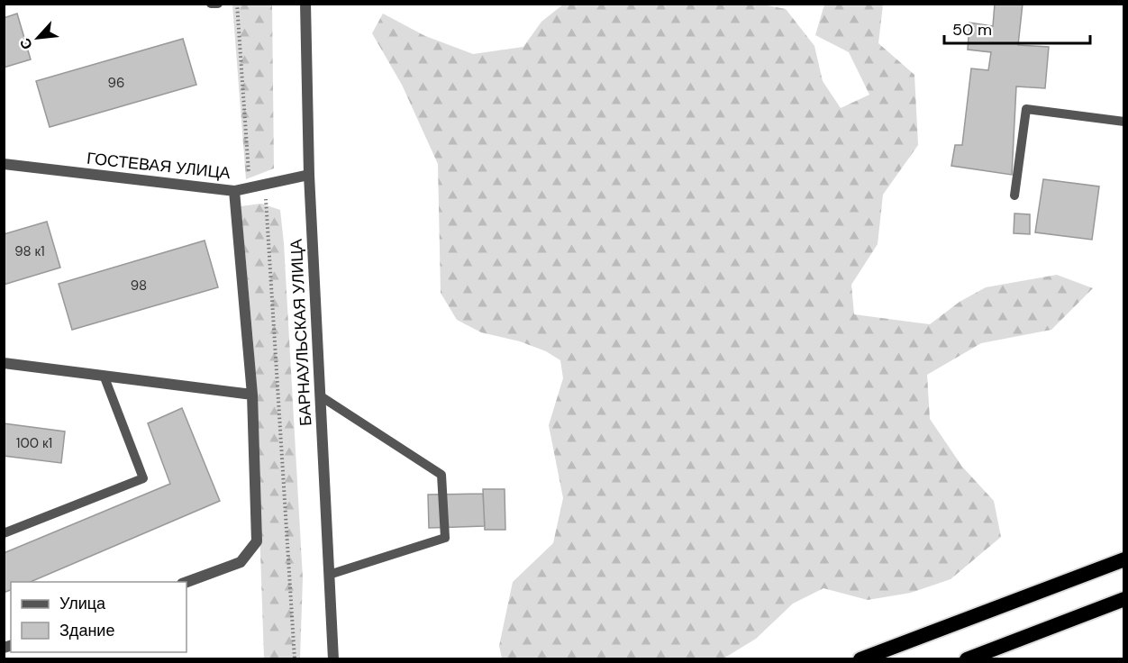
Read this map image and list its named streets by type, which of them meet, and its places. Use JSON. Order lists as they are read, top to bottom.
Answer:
{
  "streets": {
    "street": ["ГОСТЕВАЯ УЛИЦА", "БАРНАУЛЬСКАЯ УЛИЦА"]
  },
  "crossings": [
    ["ГОСТЕВАЯ УЛИЦА", "БАРНАУЛЬСКАЯ УЛИЦА"]
  ],
  "house_numbers": [
    "96",
    "98 к1",
    "98",
    "100 к1"
  ],
  "legend": ["Улица", "Здание"],
  "scale_bar": "50 m",
  "north": "bottom left"
}
